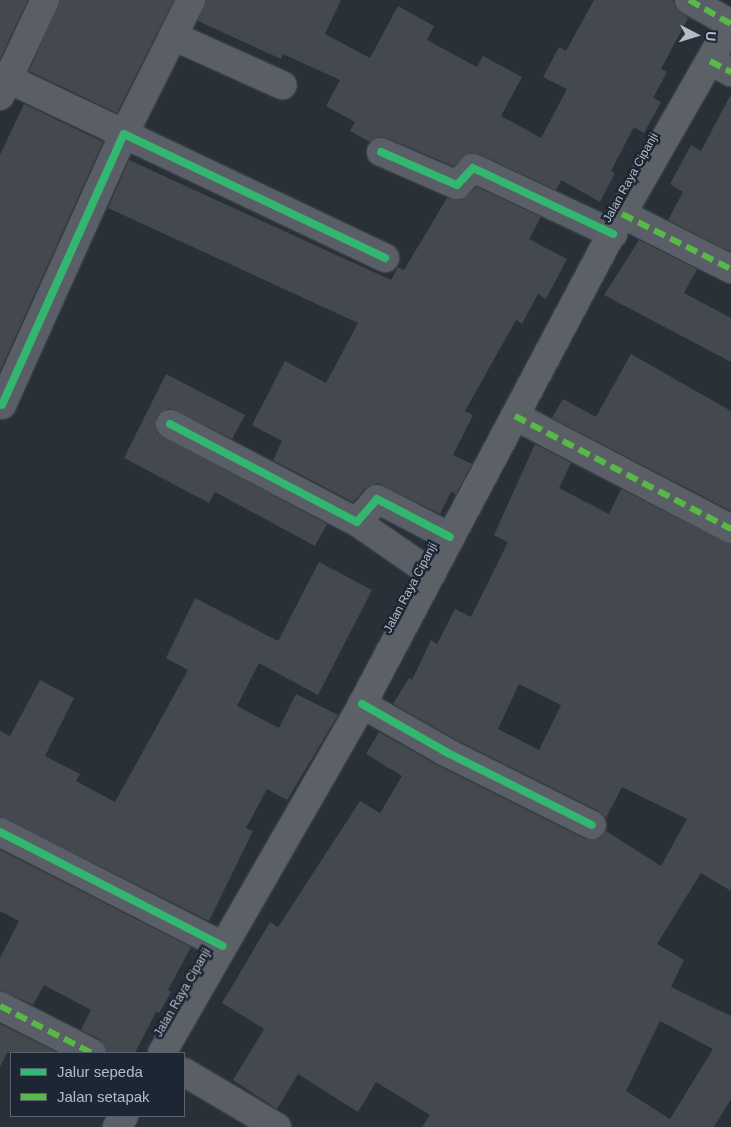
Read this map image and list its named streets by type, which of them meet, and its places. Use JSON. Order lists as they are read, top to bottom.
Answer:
{
  "streets": {
    "main road": ["Jalan Raya Cipanji"]
  },
  "legend": ["Jalur sepeda", "Jalan setapak"],
  "north": "right"
}
